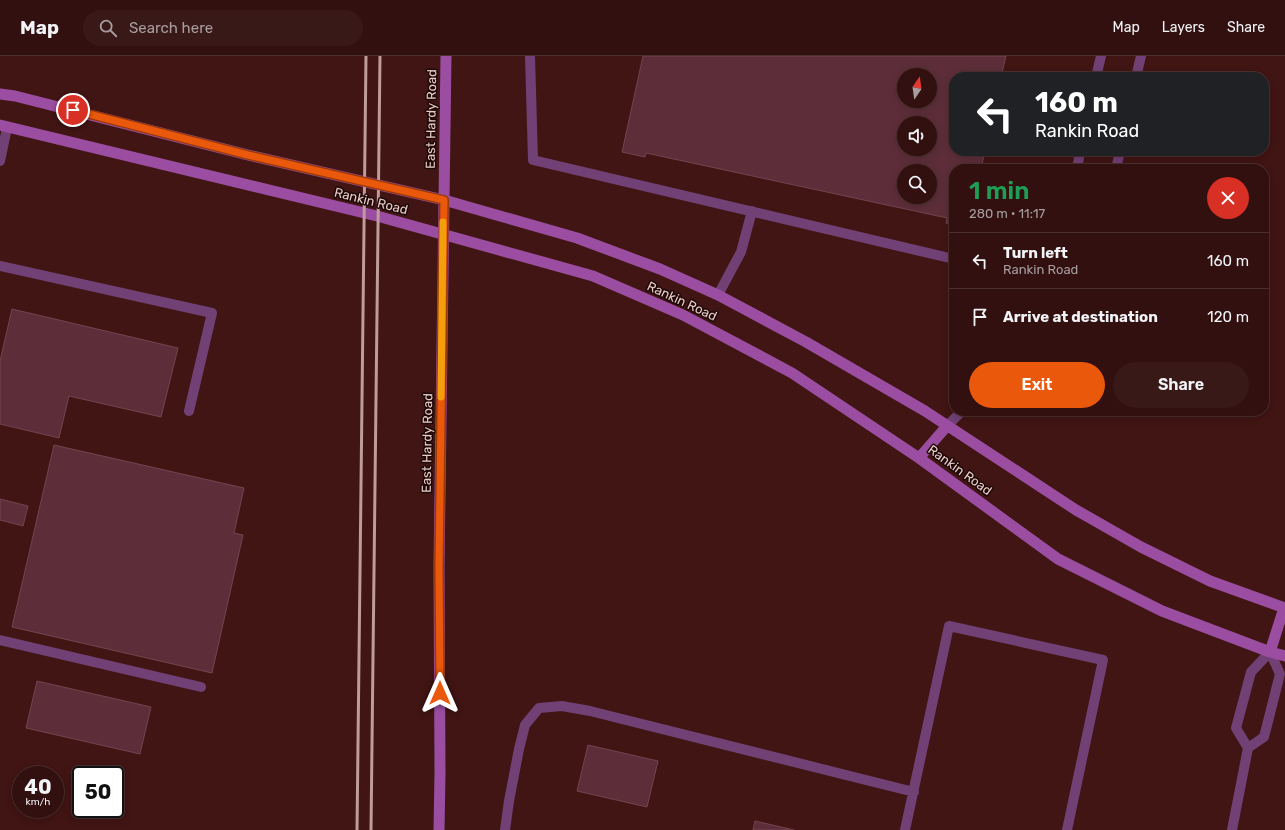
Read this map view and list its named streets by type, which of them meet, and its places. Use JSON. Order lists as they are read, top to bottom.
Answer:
{
  "streets": {
    "main road": ["East Hardy Road", "Rankin Road"]
  },
  "crossings": [
    ["East Hardy Road", "Rankin Road"]
  ],
  "north": "top",
  "page": {
    "header": "Map",
    "search": "Search here",
    "nav": ["Map", "Layers", "Share"],
    "turn": ["160 m", "Rankin Road"],
    "heading": ["1 min", "280 m · 11:17"],
    "list": [
      {
        "name": "Turn left",
        "note": "Rankin Road",
        "value": "160 m"
      },
      {
        "name": "Arrive at destination",
        "value": "120 m"
      }
    ],
    "buttons": ["Exit", "Share"],
    "speed": "40 km/h",
    "limit": "50"
  }
}
